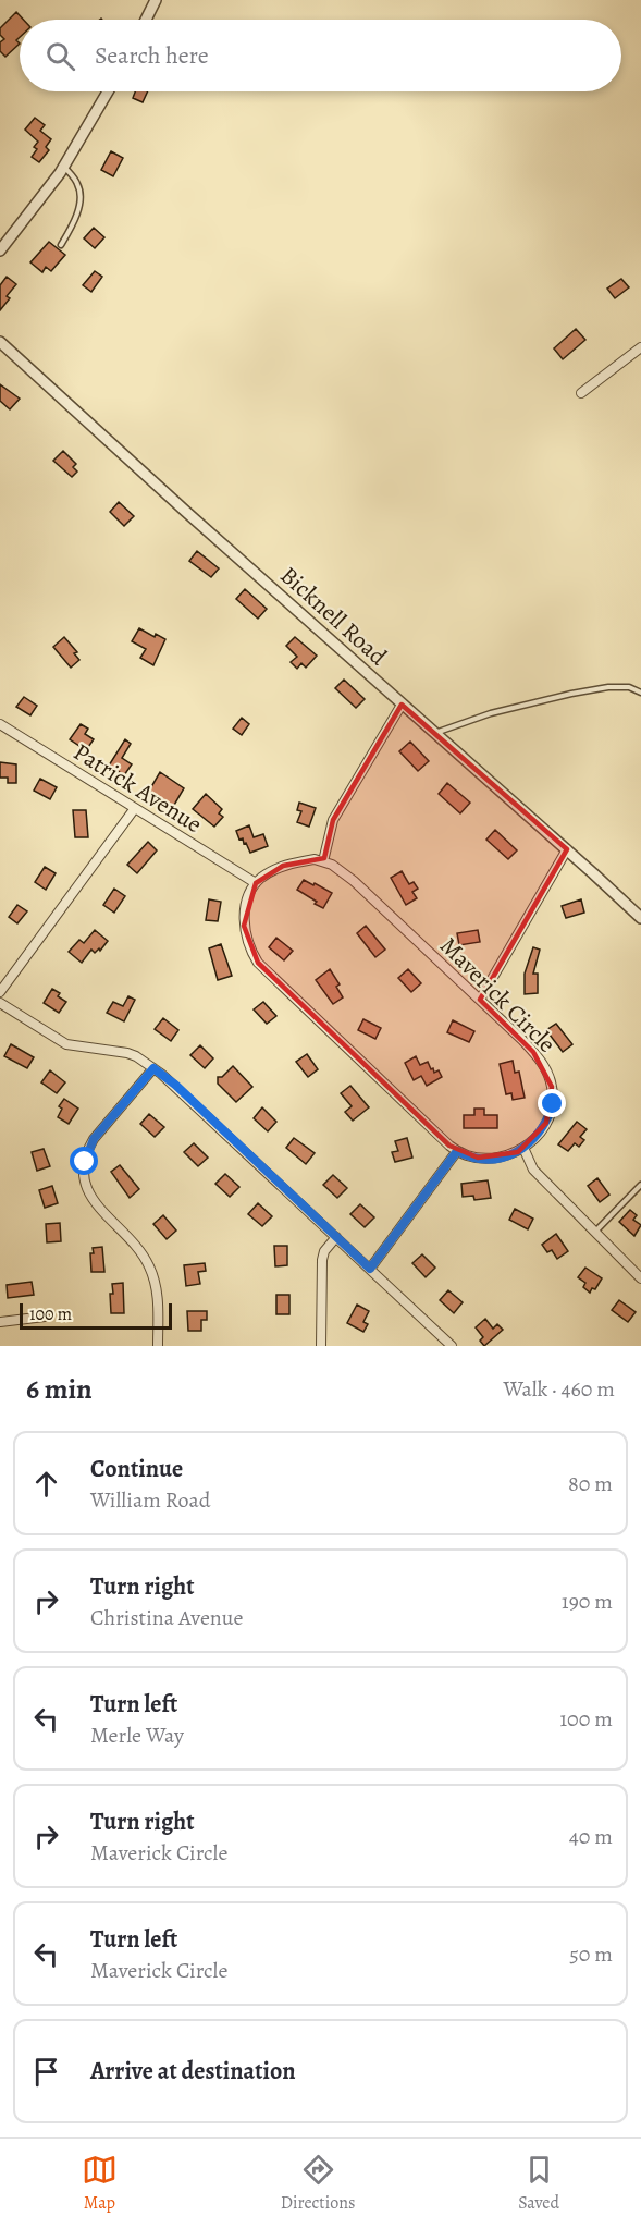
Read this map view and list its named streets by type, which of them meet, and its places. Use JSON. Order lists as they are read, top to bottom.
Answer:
{
  "streets": {
    "street": ["Bicknell Road", "Patrick Avenue", "Maverick Circle"]
  },
  "crossings": [
    ["Patrick Avenue", "Maverick Circle"]
  ],
  "scale_bar": "100 m",
  "page": {
    "search": "Search here",
    "scale": "100 m",
    "heading": ["6 min", "Walk · 460 m"],
    "list": [
      ["Continue", "William Road", "80 m"],
      ["Turn right", "Christina Avenue", "190 m"],
      ["Turn left", "Merle Way", "100 m"],
      ["Turn right", "Maverick Circle", "40 m"],
      ["Turn left", "Maverick Circle", "50 m"],
      "Arrive at destination"
    ],
    "nav": ["Map", "Directions", "Saved"]
  }
}
